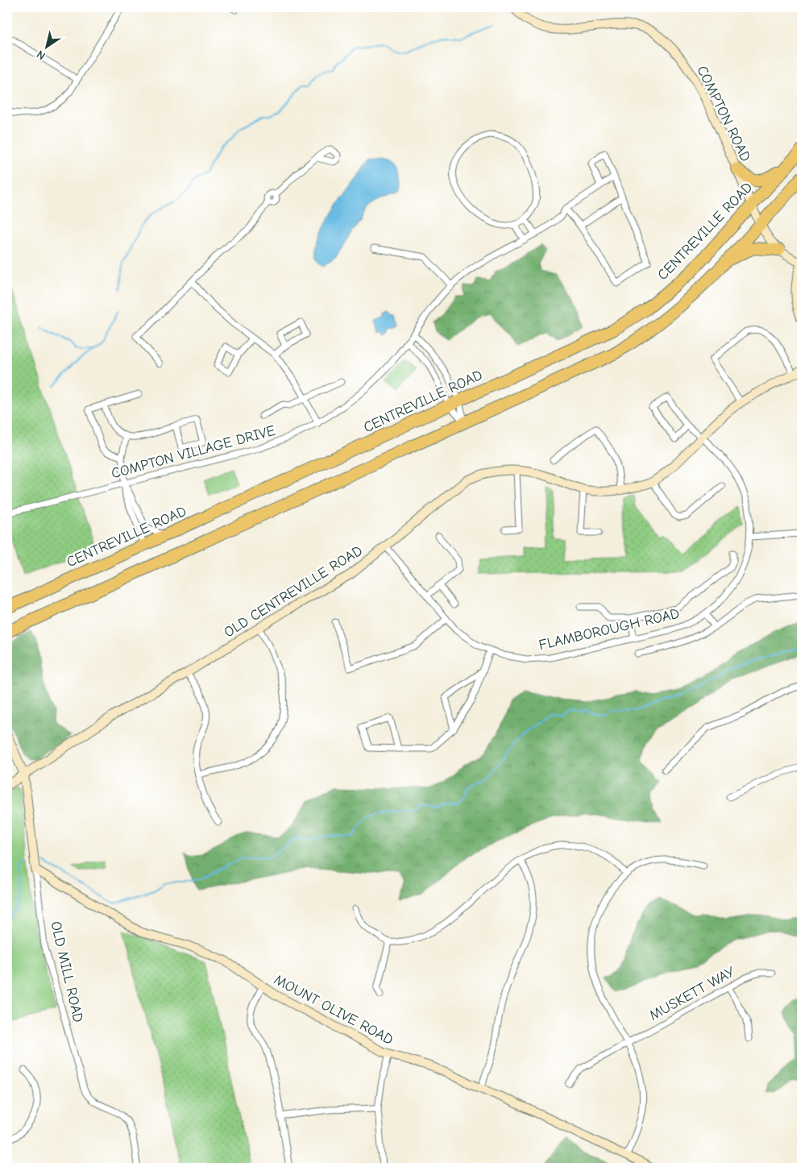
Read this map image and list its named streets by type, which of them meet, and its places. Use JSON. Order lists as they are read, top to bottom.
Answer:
{
  "streets": {
    "highway": ["CENTREVILLE ROAD"],
    "street": [
      "COMPTON ROAD",
      "COMPTON VILLAGE DRIVE",
      "OLD CENTREVILLE ROAD",
      "FLAMBOROUGH ROAD",
      "OLD MILL ROAD",
      "MUSKETT WAY",
      "MOUNT OLIVE ROAD"
    ]
  },
  "crossings": [
    ["COMPTON ROAD", "CENTREVILLE ROAD"],
    ["OLD CENTREVILLE ROAD", "FLAMBOROUGH ROAD"],
    ["OLD CENTREVILLE ROAD", "OLD MILL ROAD"],
    ["OLD MILL ROAD", "MOUNT OLIVE ROAD"]
  ],
  "north": "bottom left"
}
